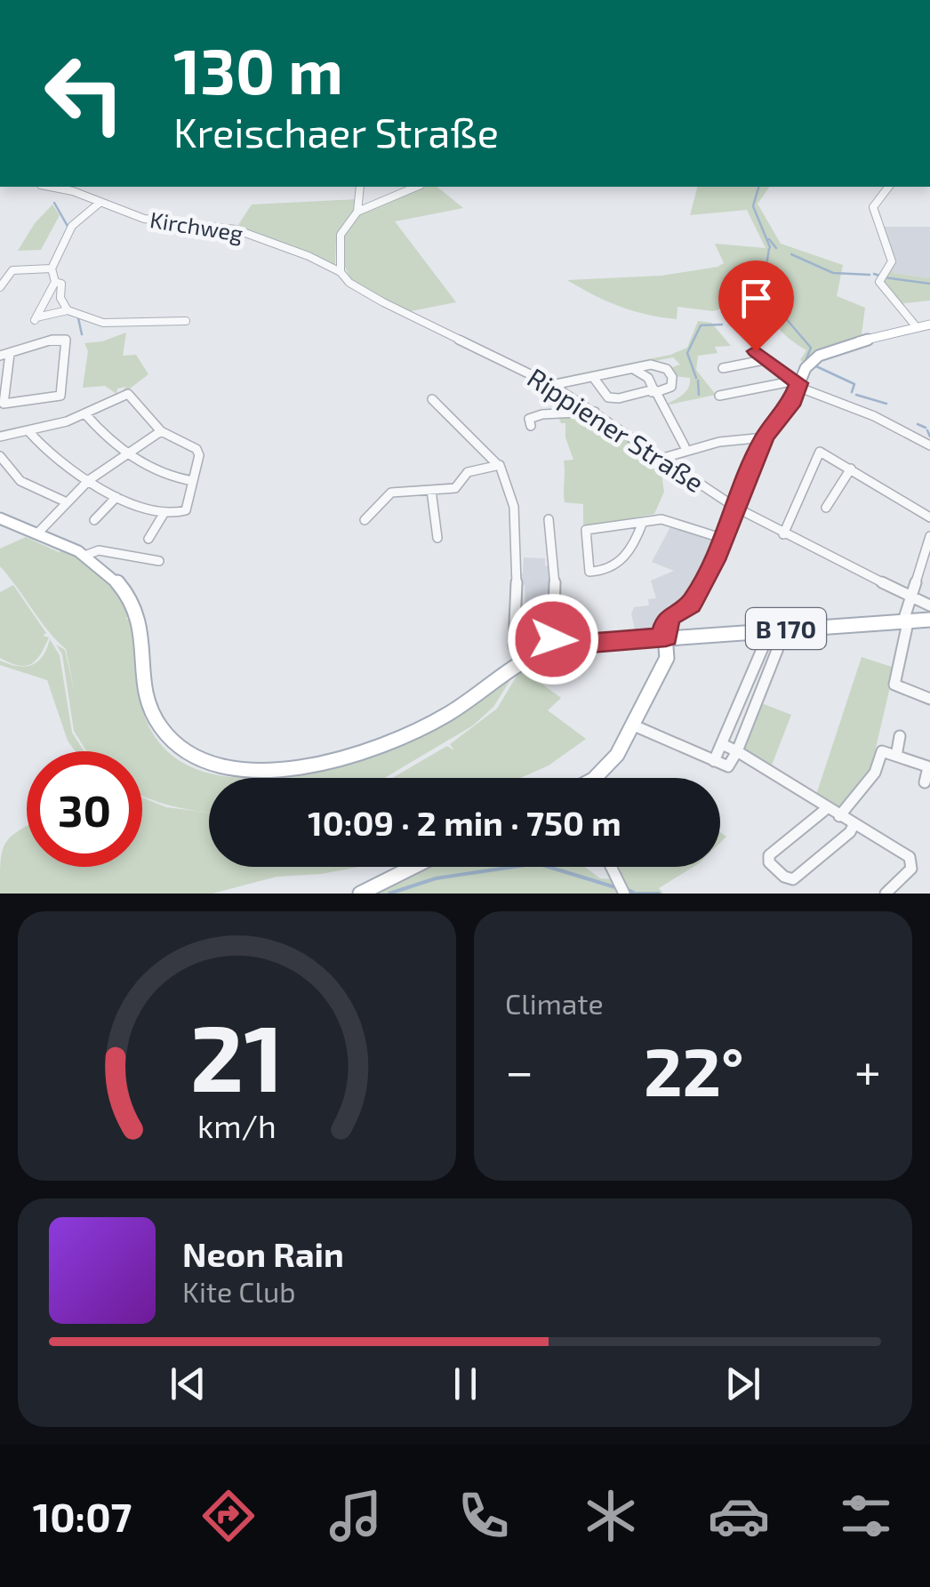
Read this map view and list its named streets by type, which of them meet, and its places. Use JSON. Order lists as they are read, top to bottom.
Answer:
{
  "streets": {
    "main road": ["B 170"],
    "street": ["Kirchweg", "Rippiener Straße"]
  },
  "page": {
    "turn": ["130 m", "Kreischaer Straße"],
    "limit": "30",
    "trip": "10:09 · 2 min · 750 m",
    "tile": "Climate",
    "heat": ["−", "22°", "+"],
    "song": ["Neon Rain", "Kite Club"],
    "tabs": "10:07",
    "gauge": ["21", "km/h"]
  }
}
